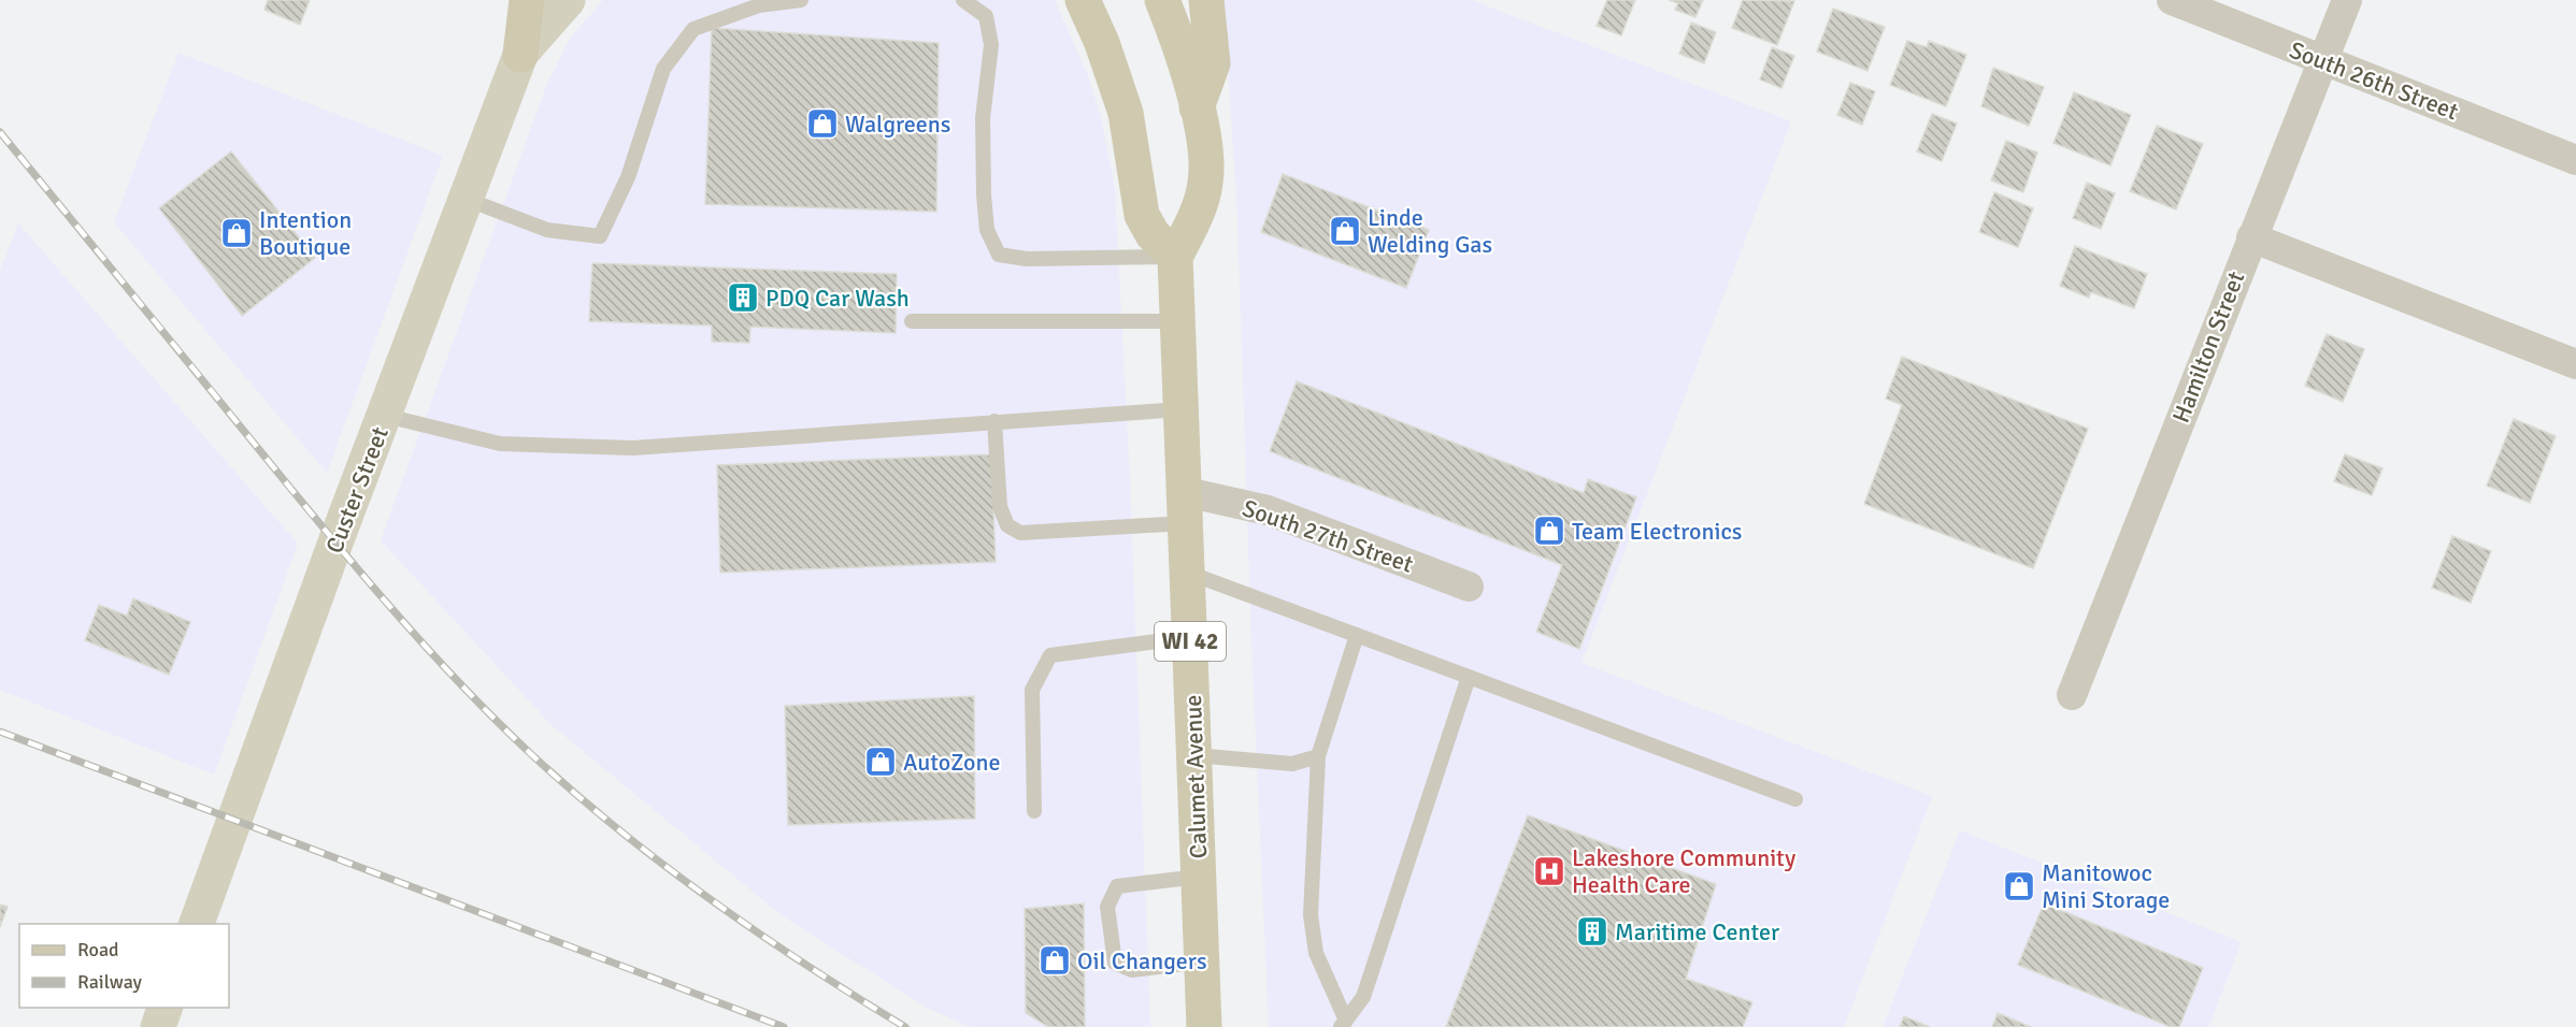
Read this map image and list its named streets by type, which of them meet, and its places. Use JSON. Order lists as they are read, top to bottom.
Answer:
{
  "streets": {
    "main road": ["WI 42", "Calumet Avenue"],
    "street": [
      "South 26th Street",
      "Hamilton Street",
      "Custer Street",
      "South 27th Street"
    ]
  },
  "crossings": [
    ["South 26th Street", "Hamilton Street"],
    ["South 27th Street", "Calumet Avenue"]
  ],
  "places": {
    "shop": [
      "Walgreens",
      "Linde Welding Gas",
      "Intention Boutique",
      "Team Electronics",
      "AutoZone",
      "Manitowoc Mini Storage",
      "Oil Changers"
    ],
    "building": ["PDQ Car Wash", "Maritime Center"],
    "hospital": ["Lakeshore Community Health Care"]
  },
  "legend": ["Road", "Railway"]
}
